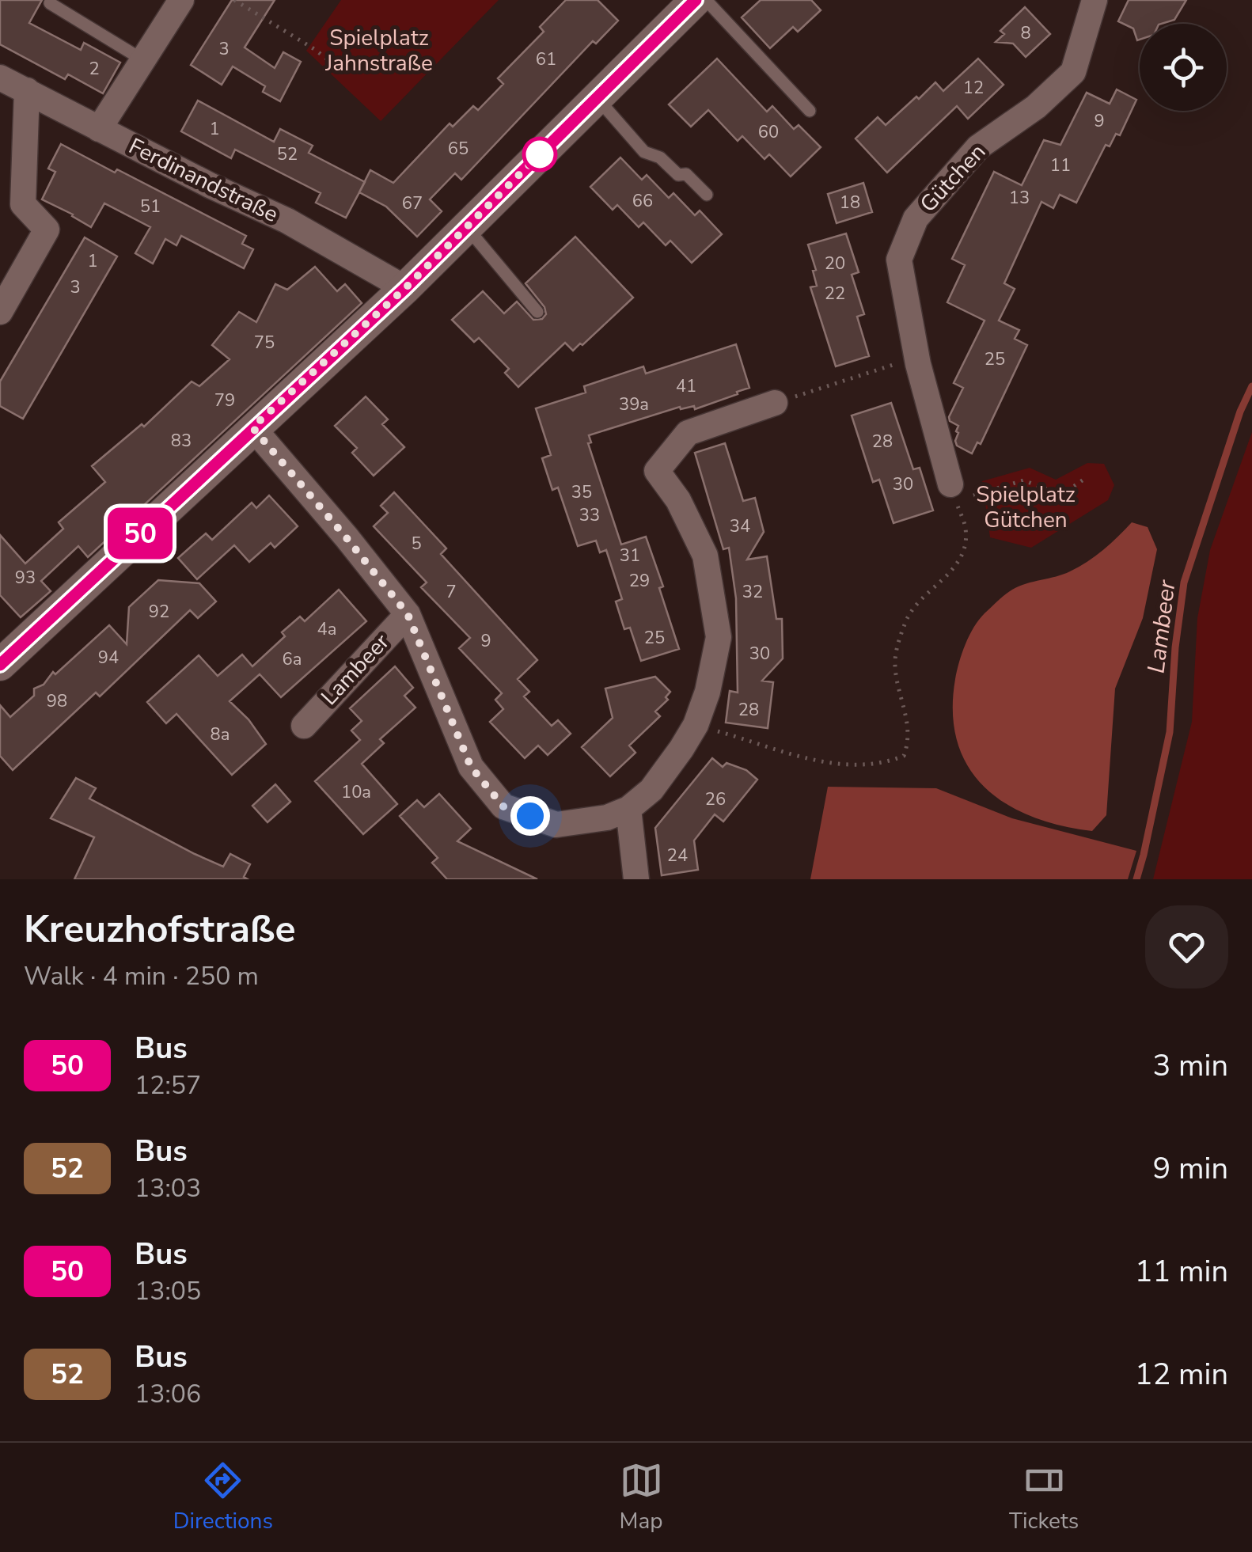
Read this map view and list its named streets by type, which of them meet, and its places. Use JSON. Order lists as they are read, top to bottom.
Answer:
{
  "streets": {
    "street": ["Gütchen", "Ferdinandstraße", "Lambeer"]
  },
  "water": ["Lambeer"],
  "parks": ["Spielplatz Jahnstraße", "Spielplatz Gütchen"],
  "lines": ["bus line 50"],
  "house_numbers": [
    "8",
    "3",
    "61",
    "2",
    "12",
    "9",
    "1",
    "60",
    "65",
    "52",
    "11",
    "13",
    "66",
    "18",
    "67",
    "51",
    "1",
    "20",
    "3",
    "22",
    "75",
    "25",
    "41",
    "79",
    "39a",
    "83",
    "28",
    "30",
    "35",
    "33",
    "34",
    "5",
    "31",
    "93",
    "29",
    "7",
    "32",
    "92",
    "4a",
    "25",
    "9",
    "30",
    "94",
    "6a",
    "98",
    "28",
    "8a",
    "10a",
    "26",
    "24"
  ],
  "page": {
    "on_map": "50",
    "heading": ["Kreuzhofstraße", "Walk · 4 min · 250 m"],
    "list": [
      {
        "mark": "50",
        "name": "Bus",
        "note": "12:57",
        "value": "3 min"
      },
      {
        "mark": "52",
        "name": "Bus",
        "note": "13:03",
        "value": "9 min"
      },
      {
        "mark": "50",
        "name": "Bus",
        "note": "13:05",
        "value": "11 min"
      },
      {
        "mark": "52",
        "name": "Bus",
        "note": "13:06",
        "value": "12 min"
      }
    ],
    "tabs": ["Directions", "Map", "Tickets"]
  }
}
